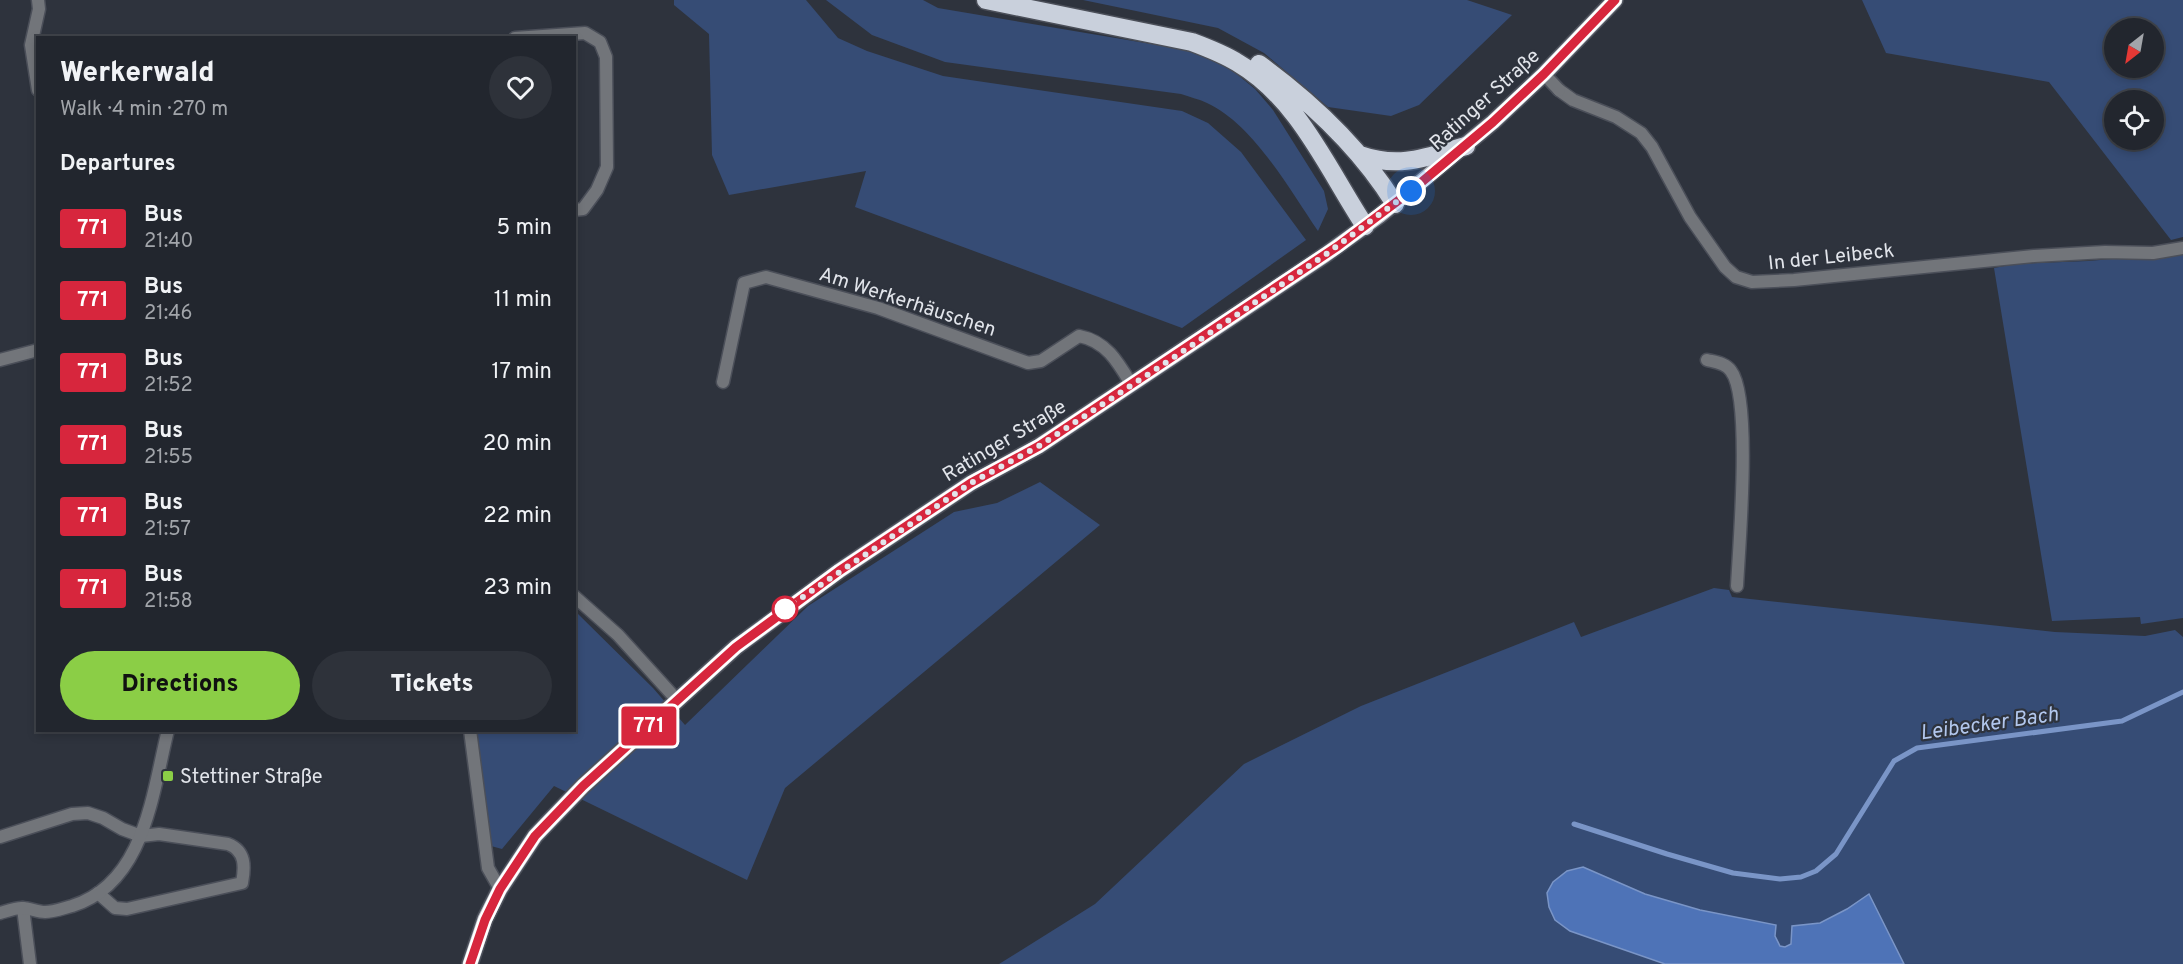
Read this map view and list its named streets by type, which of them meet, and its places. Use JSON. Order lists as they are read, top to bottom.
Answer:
{
  "streets": {
    "main road": ["Ratinger Straße"],
    "street": ["In der Leibeck", "Am Werkerhäuschen"]
  },
  "crossings": [
    ["Ratinger Straße", "In der Leibeck"],
    ["Ratinger Straße", "Am Werkerhäuschen"]
  ],
  "water": ["Leibecker Bach"],
  "places": {
    "transit": ["Stettiner Straße"]
  },
  "lines": ["bus line 771"],
  "north": "bottom left",
  "page": {
    "on_map": "771",
    "heading": [
      ["Werkerwald", "Walk · 4 min · 270 m"],
      "Departures"
    ],
    "list": [
      {
        "mark": "771",
        "name": "Bus",
        "note": "21:40",
        "value": "5 min"
      },
      {
        "mark": "771",
        "name": "Bus",
        "note": "21:46",
        "value": "11 min"
      },
      {
        "mark": "771",
        "name": "Bus",
        "note": "21:52",
        "value": "17 min"
      },
      {
        "mark": "771",
        "name": "Bus",
        "note": "21:55",
        "value": "20 min"
      },
      {
        "mark": "771",
        "name": "Bus",
        "note": "21:57",
        "value": "22 min"
      },
      {
        "mark": "771",
        "name": "Bus",
        "note": "21:58",
        "value": "23 min"
      }
    ],
    "buttons": ["Directions", "Tickets"]
  }
}
